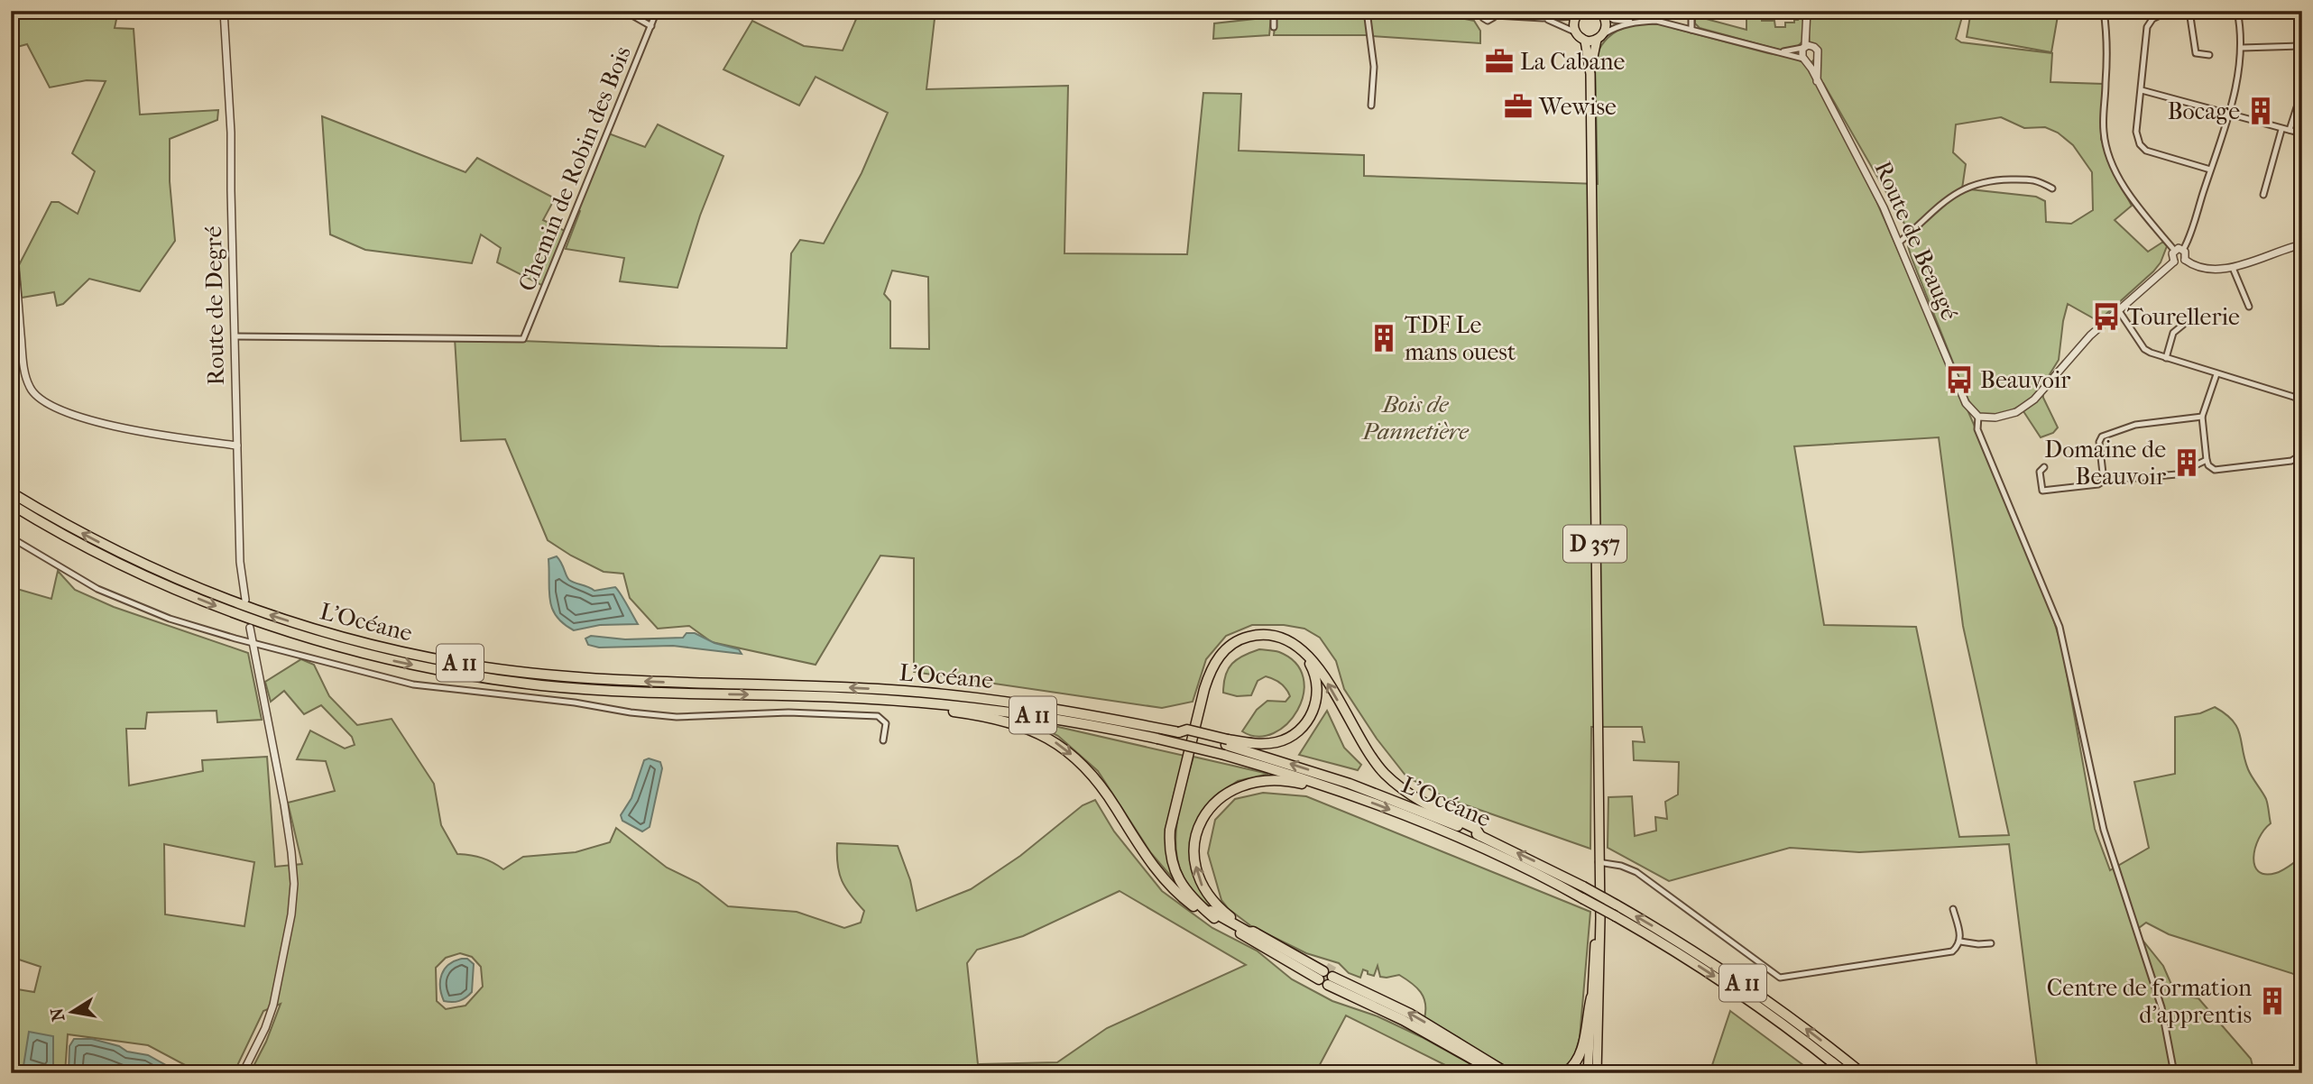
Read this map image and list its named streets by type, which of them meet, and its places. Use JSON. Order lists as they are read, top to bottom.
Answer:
{
  "streets": {
    "highway": ["L’Océane", "A 11"],
    "main road": ["D 357"],
    "street": ["Chemin de Robin des Bois", "Route de Beaugé", "Route de Degré"]
  },
  "crossings": [
    ["Chemin de Robin des Bois", "Route de Degré"]
  ],
  "parks": ["Bois de Pannetière"],
  "places": {
    "office": ["La Cabane", "Wewise"],
    "building": [
      "Bocage",
      "TDF Le mans ouest",
      "Domaine de Beauvoir",
      "Centre de formation d'apprentis"
    ],
    "bus stop": ["Tourellerie", "Beauvoir"]
  },
  "north": "left"
}
